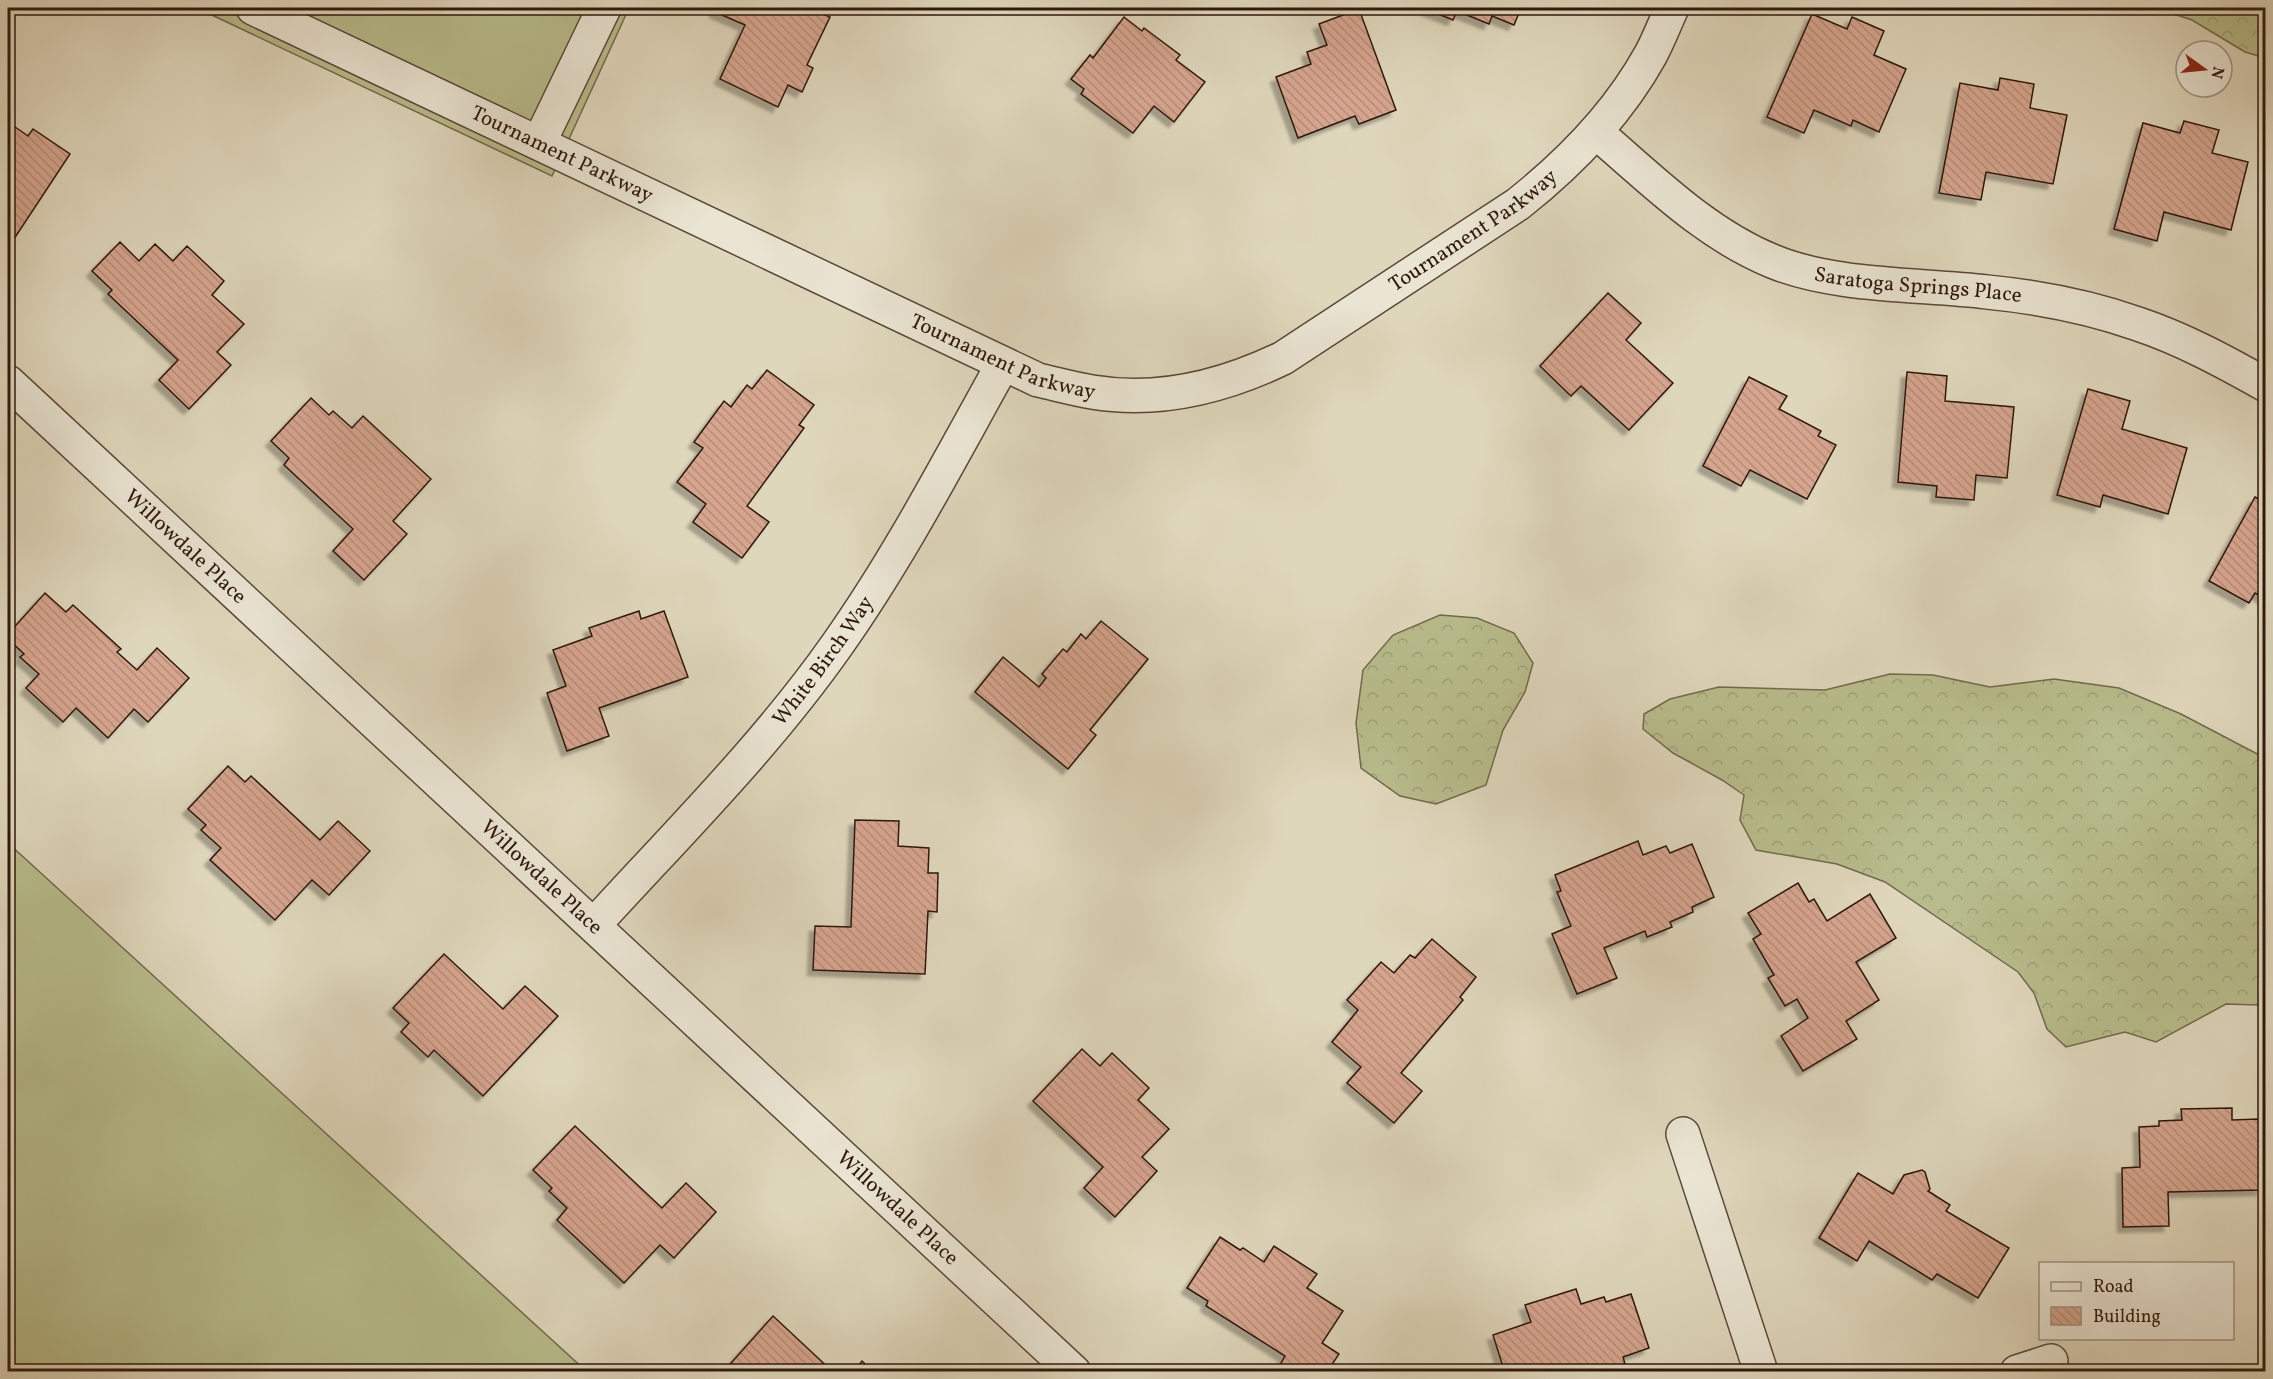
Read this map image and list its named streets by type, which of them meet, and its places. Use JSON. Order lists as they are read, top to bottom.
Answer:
{
  "streets": {
    "street": [
      "Tournament Parkway",
      "Saratoga Springs Place",
      "Willowdale Place",
      "White Birch Way"
    ]
  },
  "crossings": [
    ["Tournament Parkway", "Saratoga Springs Place"],
    ["Tournament Parkway", "White Birch Way"],
    ["Willowdale Place", "White Birch Way"]
  ],
  "legend": ["Road", "Building"],
  "north": "right"
}
